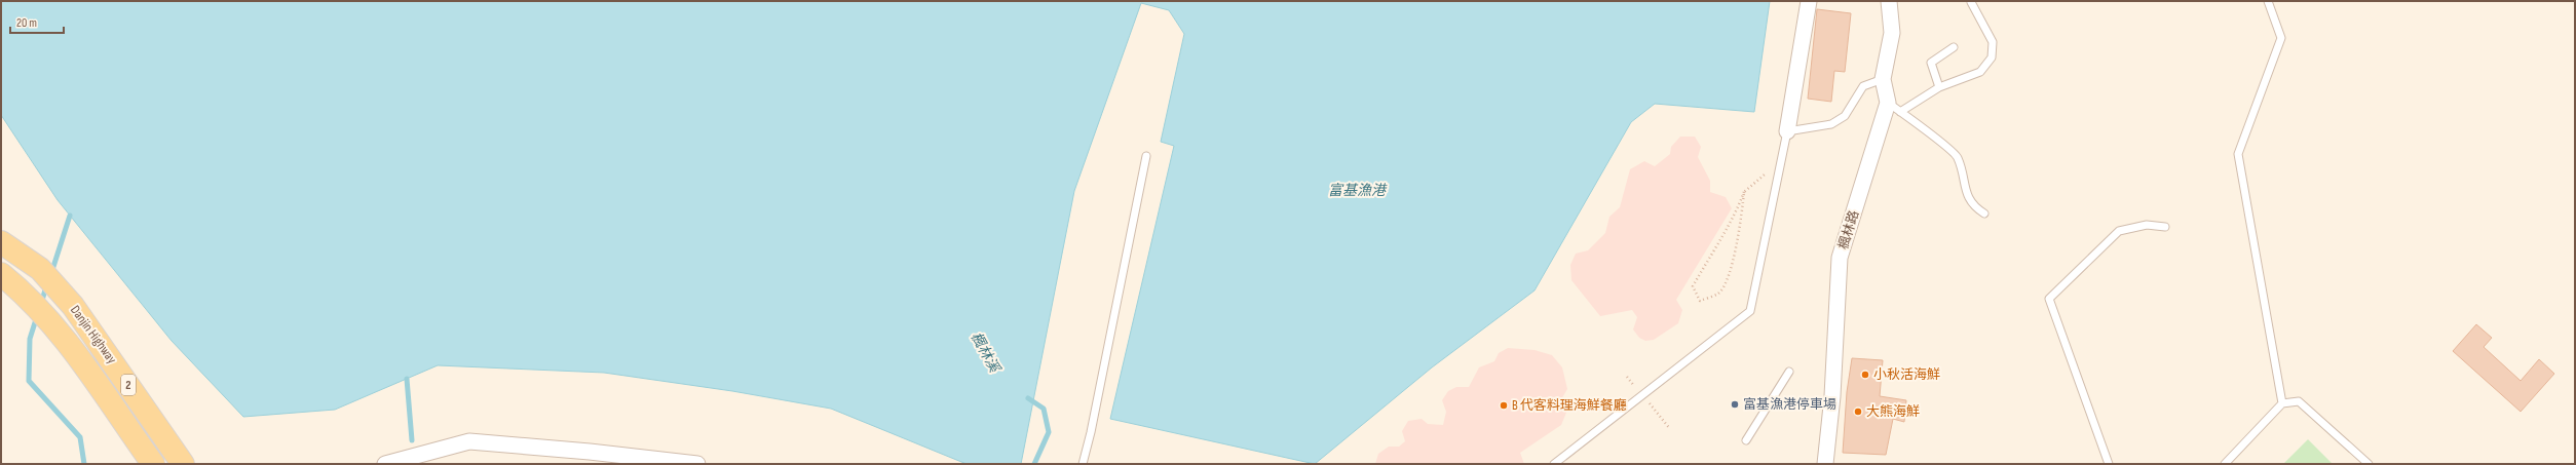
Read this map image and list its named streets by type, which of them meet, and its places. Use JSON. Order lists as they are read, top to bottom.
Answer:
{
  "streets": {
    "main road": ["Danjin Highway", "2"],
    "street": ["楓林路"]
  },
  "water": ["富基漁港", "楓林溪"],
  "places": [
    "小秋活海鮮",
    "富基漁港停車場",
    "B 代客料理海鮮餐廳",
    "大熊海鮮"
  ],
  "scale_bar": "20 m"
}
